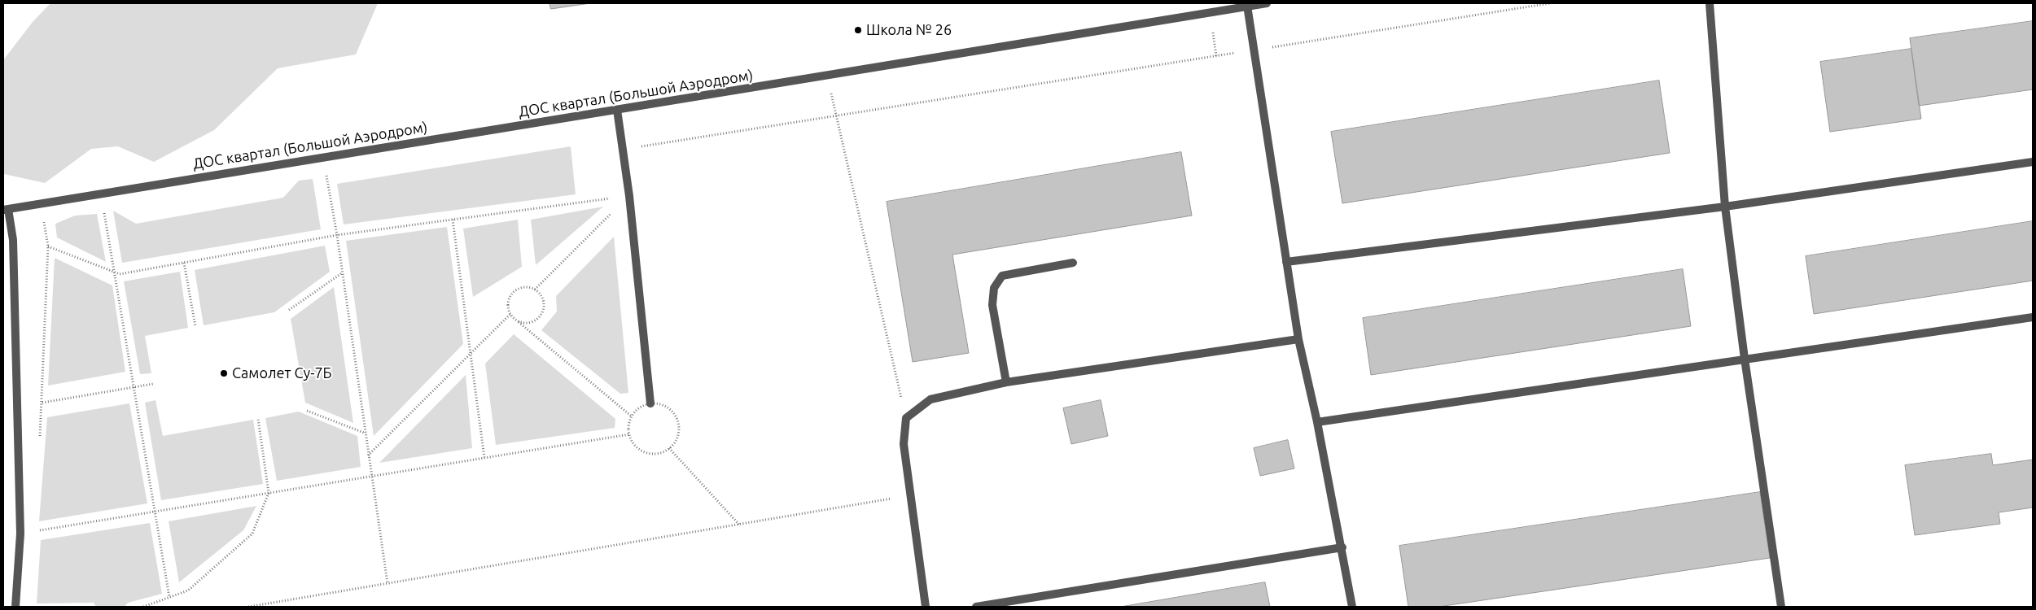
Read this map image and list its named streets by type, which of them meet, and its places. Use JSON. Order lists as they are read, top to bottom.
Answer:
{
  "streets": {
    "street": ["ДОС квартал (Большой Аэродром)"]
  },
  "places": ["Школа № 26", "Самолет Су-7Б"]
}
